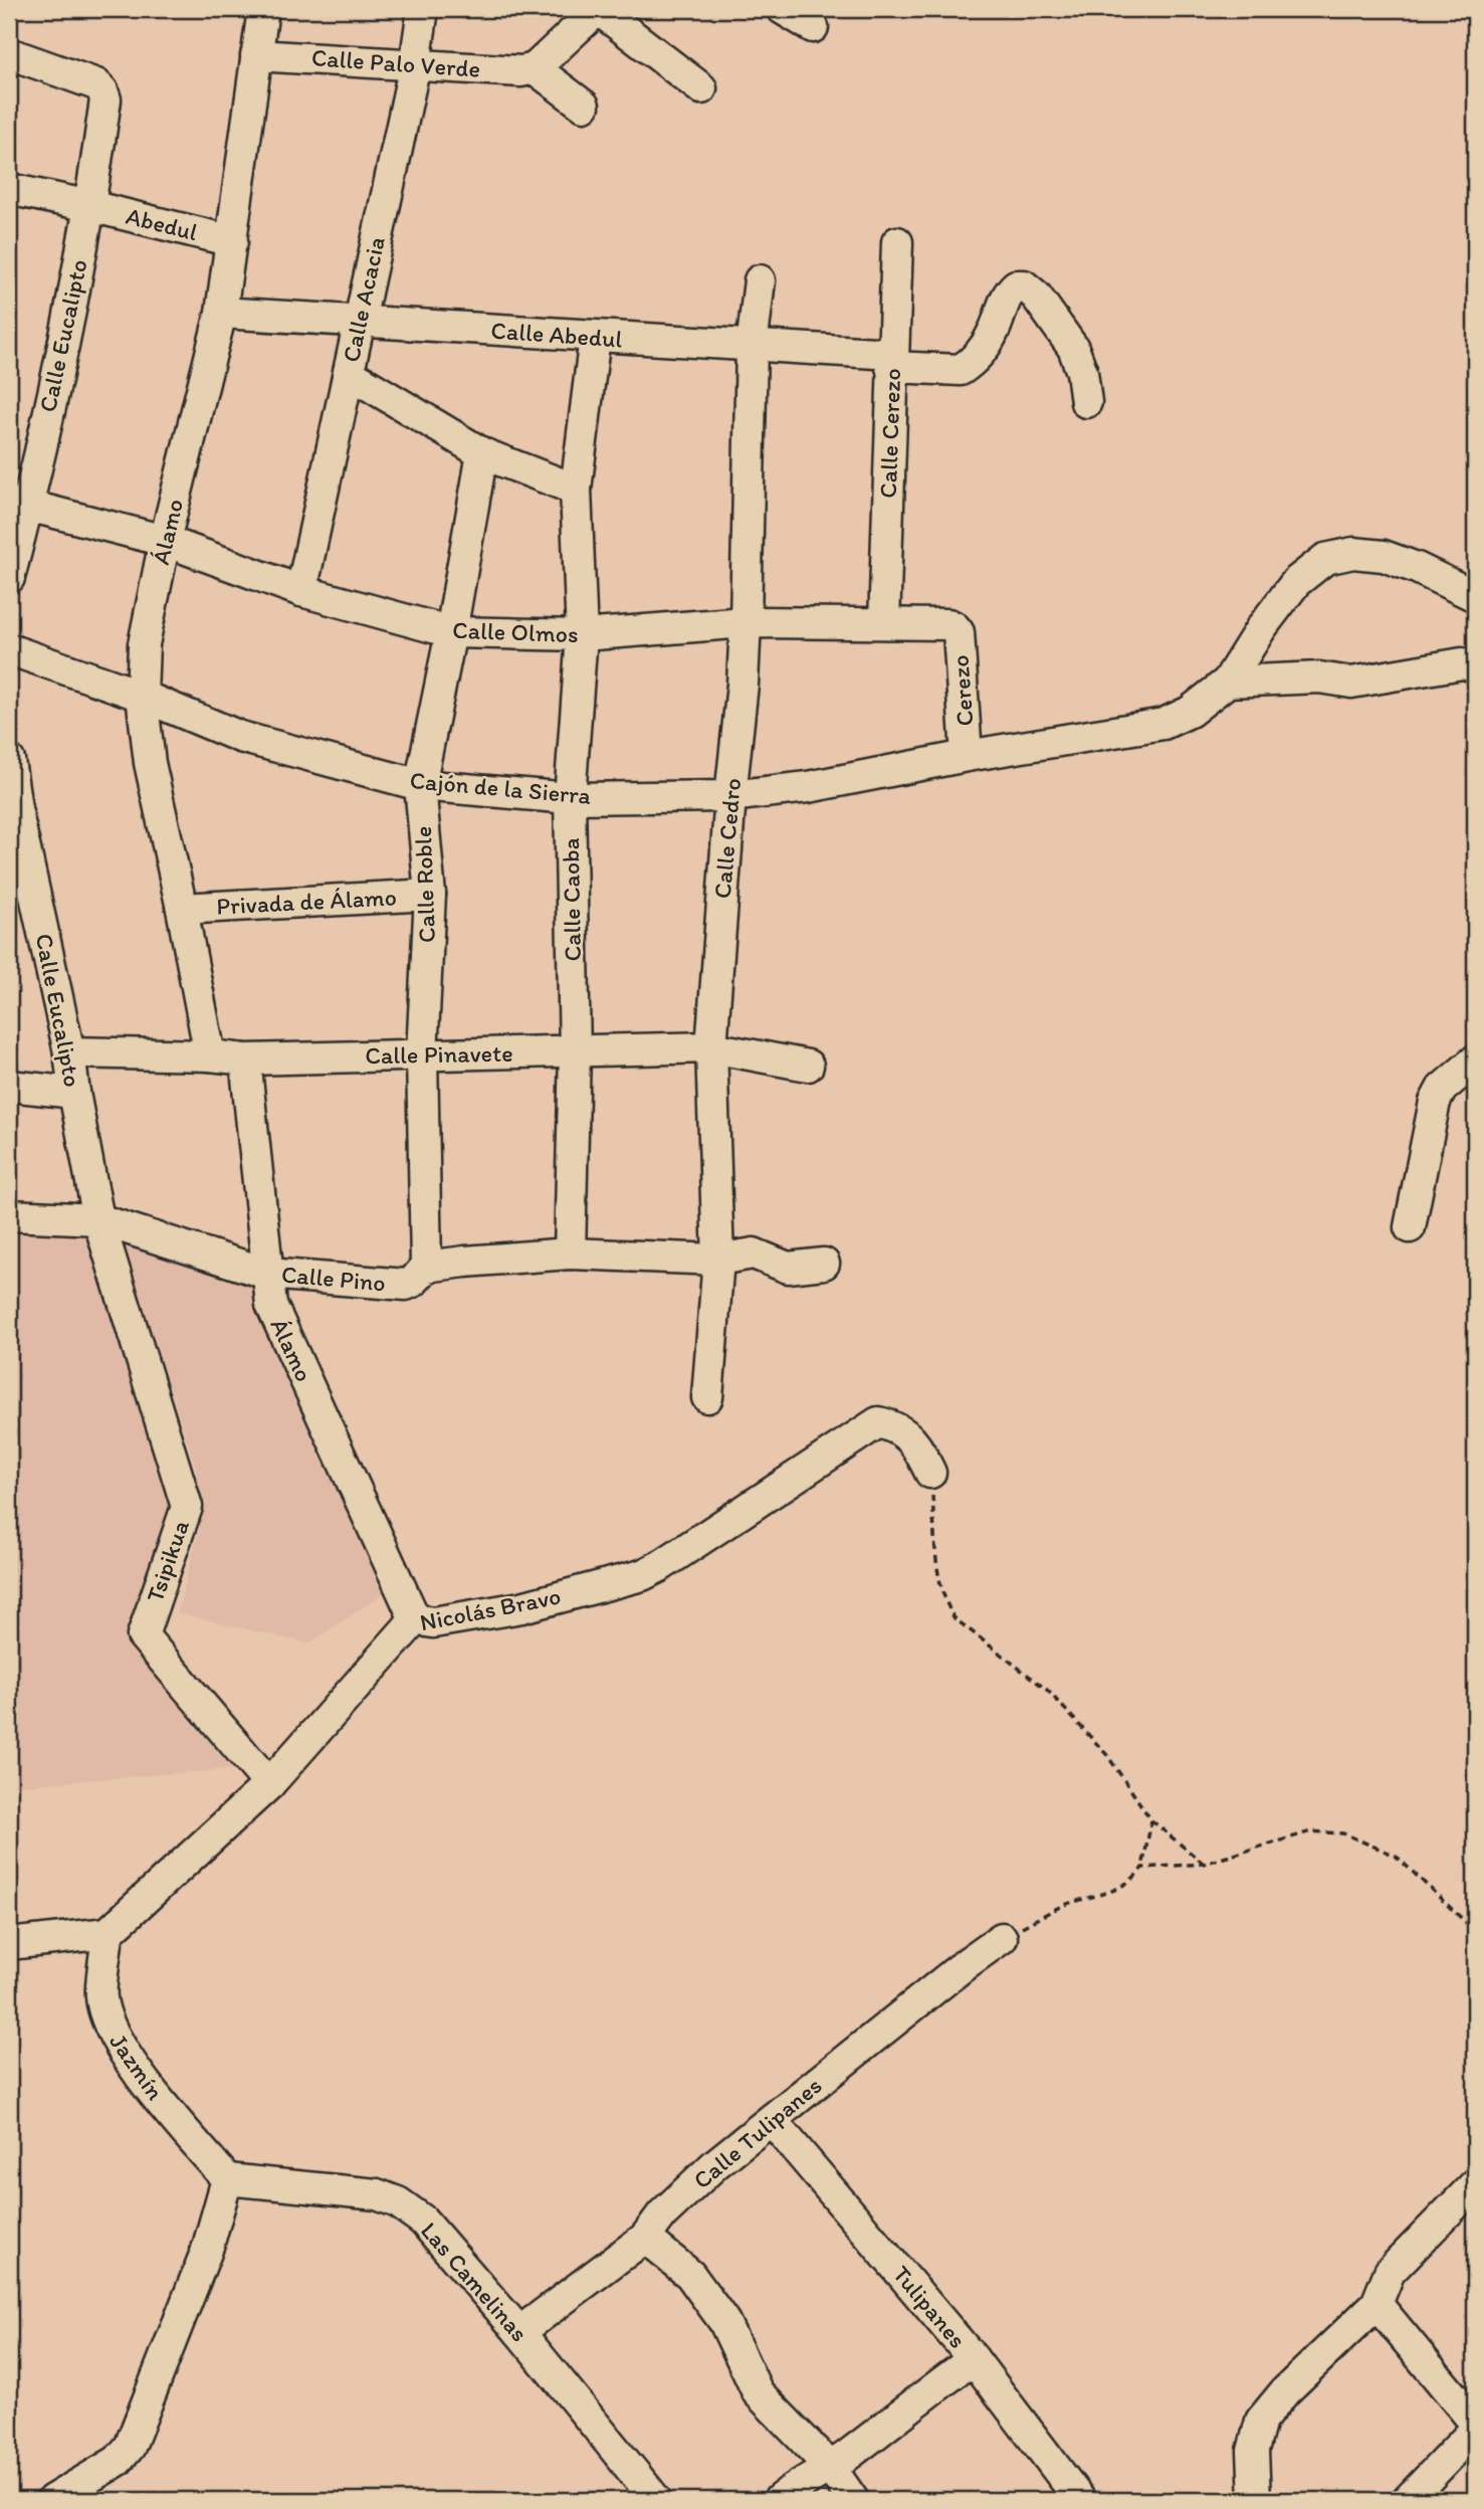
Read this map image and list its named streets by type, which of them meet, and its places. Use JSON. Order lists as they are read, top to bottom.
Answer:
{
  "streets": {
    "street": [
      "Calle Palo Verde",
      "Abedul",
      "Calle Acacia",
      "Calle Abedul",
      "Calle Eucalipto",
      "Calle Cerezo",
      "Álamo",
      "Calle Olmos",
      "Cerezo",
      "Cajón de la Sierra",
      "Calle Cedro",
      "Calle Roble",
      "Calle Caoba",
      "Privada de Álamo",
      "Calle Pinavete",
      "Calle Pino",
      "Tsipikua",
      "Nicolás Bravo",
      "Jazmín",
      "Calle Tulipanes",
      "Las Camelinas",
      "Tulipanes"
    ]
  },
  "crossings": [
    ["Calle Palo Verde", "Calle Acacia"],
    ["Calle Palo Verde", "Álamo"],
    ["Abedul", "Calle Eucalipto"],
    ["Abedul", "Álamo"],
    ["Calle Acacia", "Calle Abedul"],
    ["Calle Acacia", "Calle Olmos"],
    ["Calle Abedul", "Calle Cerezo"],
    ["Calle Abedul", "Álamo"],
    ["Calle Abedul", "Calle Cedro"],
    ["Calle Abedul", "Calle Caoba"],
    ["Calle Eucalipto", "Calle Olmos"],
    ["Calle Eucalipto", "Calle Pinavete"],
    ["Calle Eucalipto", "Calle Pino"],
    ["Calle Eucalipto", "Tsipikua"],
    ["Calle Cerezo", "Calle Olmos"],
    ["Álamo", "Calle Olmos"],
    ["Álamo", "Cajón de la Sierra"],
    ["Álamo", "Privada de Álamo"],
    ["Álamo", "Calle Pinavete"],
    ["Álamo", "Calle Pino"],
    ["Álamo", "Nicolás Bravo"],
    ["Calle Olmos", "Cerezo"],
    ["Calle Olmos", "Calle Cedro"],
    ["Calle Olmos", "Calle Roble"],
    ["Calle Olmos", "Calle Caoba"],
    ["Cerezo", "Cajón de la Sierra"],
    ["Cajón de la Sierra", "Calle Cedro"],
    ["Cajón de la Sierra", "Calle Roble"],
    ["Cajón de la Sierra", "Calle Caoba"],
    ["Calle Cedro", "Calle Pinavete"],
    ["Calle Cedro", "Calle Pino"],
    ["Calle Roble", "Privada de Álamo"],
    ["Calle Roble", "Calle Pinavete"],
    ["Calle Roble", "Calle Pino"],
    ["Calle Caoba", "Calle Pinavete"],
    ["Calle Caoba", "Calle Pino"],
    ["Calle Pino", "Tsipikua"],
    ["Tsipikua", "Nicolás Bravo"],
    ["Nicolás Bravo", "Jazmín"],
    ["Jazmín", "Las Camelinas"],
    ["Calle Tulipanes", "Las Camelinas"],
    ["Calle Tulipanes", "Tulipanes"]
  ]
}
